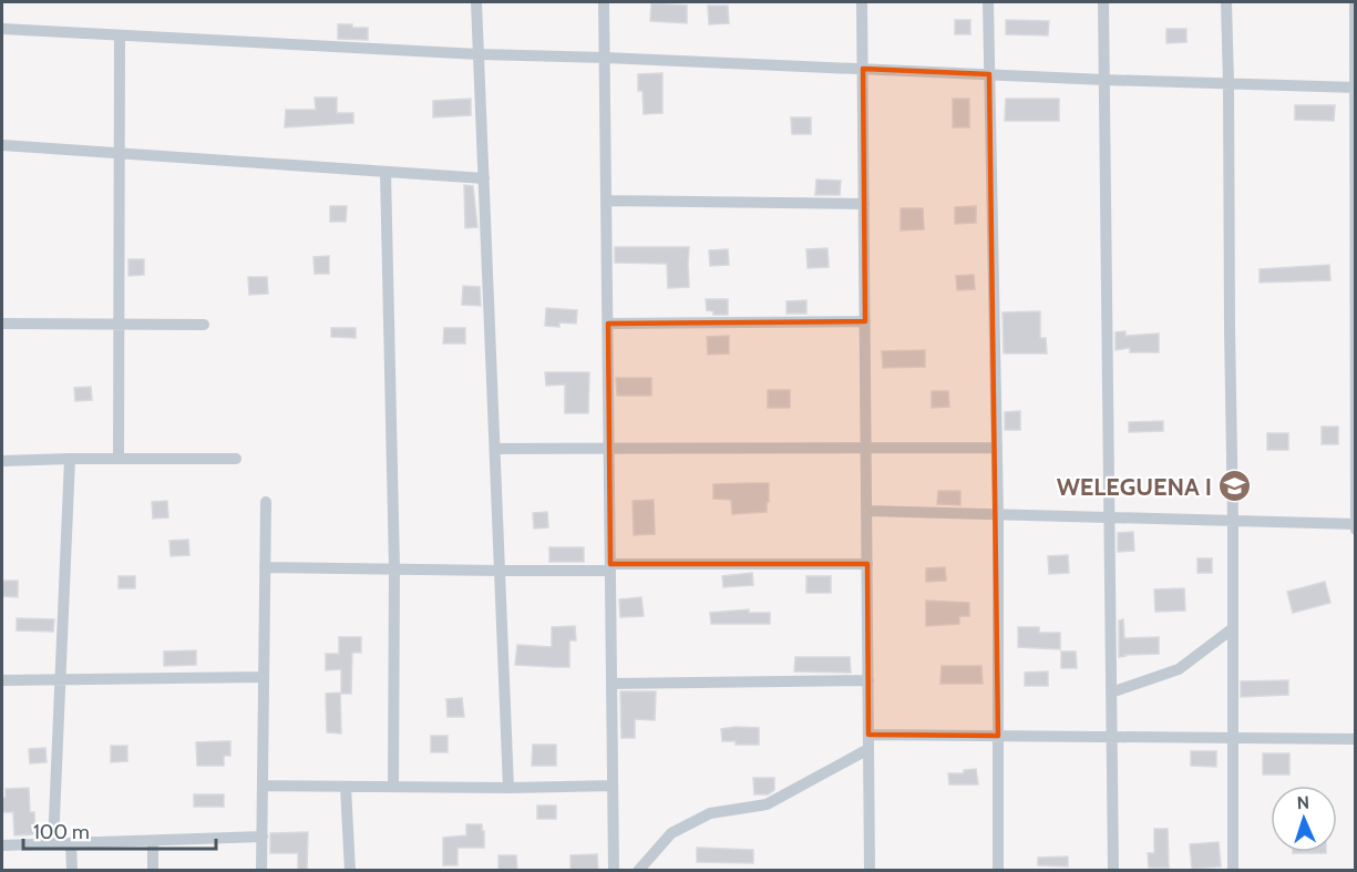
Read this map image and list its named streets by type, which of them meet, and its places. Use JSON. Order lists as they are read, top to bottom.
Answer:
{
  "places": {
    "school or university": ["WELEGUENA I"]
  },
  "scale_bar": "100 m",
  "north": "top"
}
